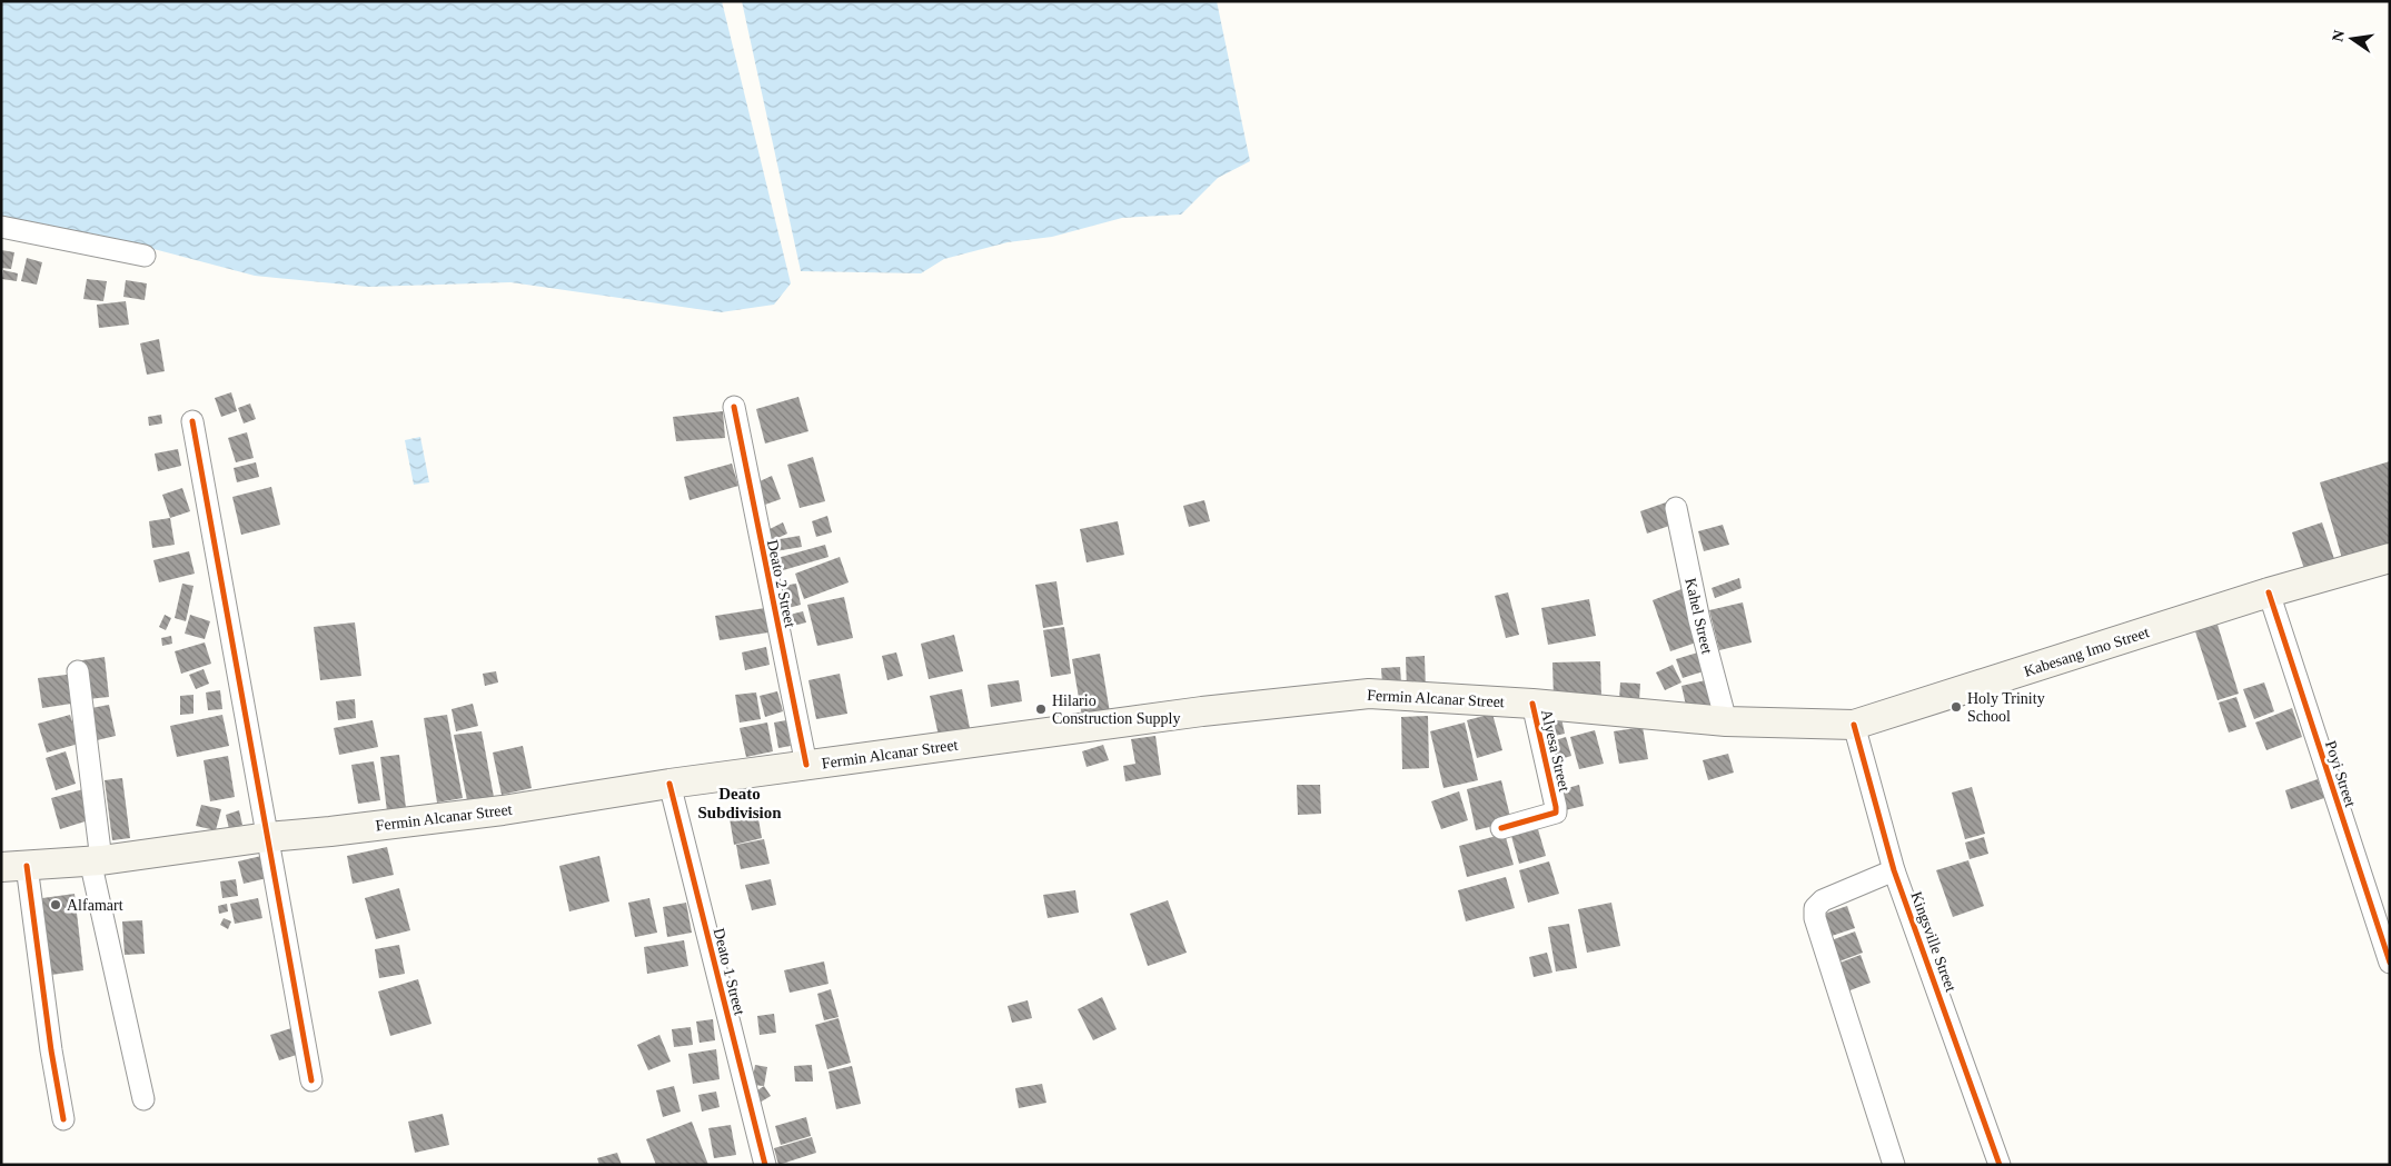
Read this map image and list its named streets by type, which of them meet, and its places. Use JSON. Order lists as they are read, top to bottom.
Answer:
{
  "streets": {
    "main road": ["Kabesang Imo Street", "Fermin Alcanar Street"],
    "street": [
      "Deato 2 Street",
      "Kahel Street",
      "Alyesa Street",
      "Poyi Street",
      "Kingsville Street",
      "Deato 1 Street"
    ]
  },
  "crossings": [
    ["Deato 2 Street", "Fermin Alcanar Street"],
    ["Kahel Street", "Fermin Alcanar Street"],
    ["Kabesang Imo Street", "Fermin Alcanar Street"],
    ["Kabesang Imo Street", "Poyi Street"],
    ["Kabesang Imo Street", "Kingsville Street"],
    ["Fermin Alcanar Street", "Alyesa Street"],
    ["Fermin Alcanar Street", "Deato 1 Street"]
  ],
  "districts": ["Deato Subdivision"],
  "places": ["Holy Trinity School", "Hilario Construction Supply", "Alfamart"],
  "north": "left"
}
